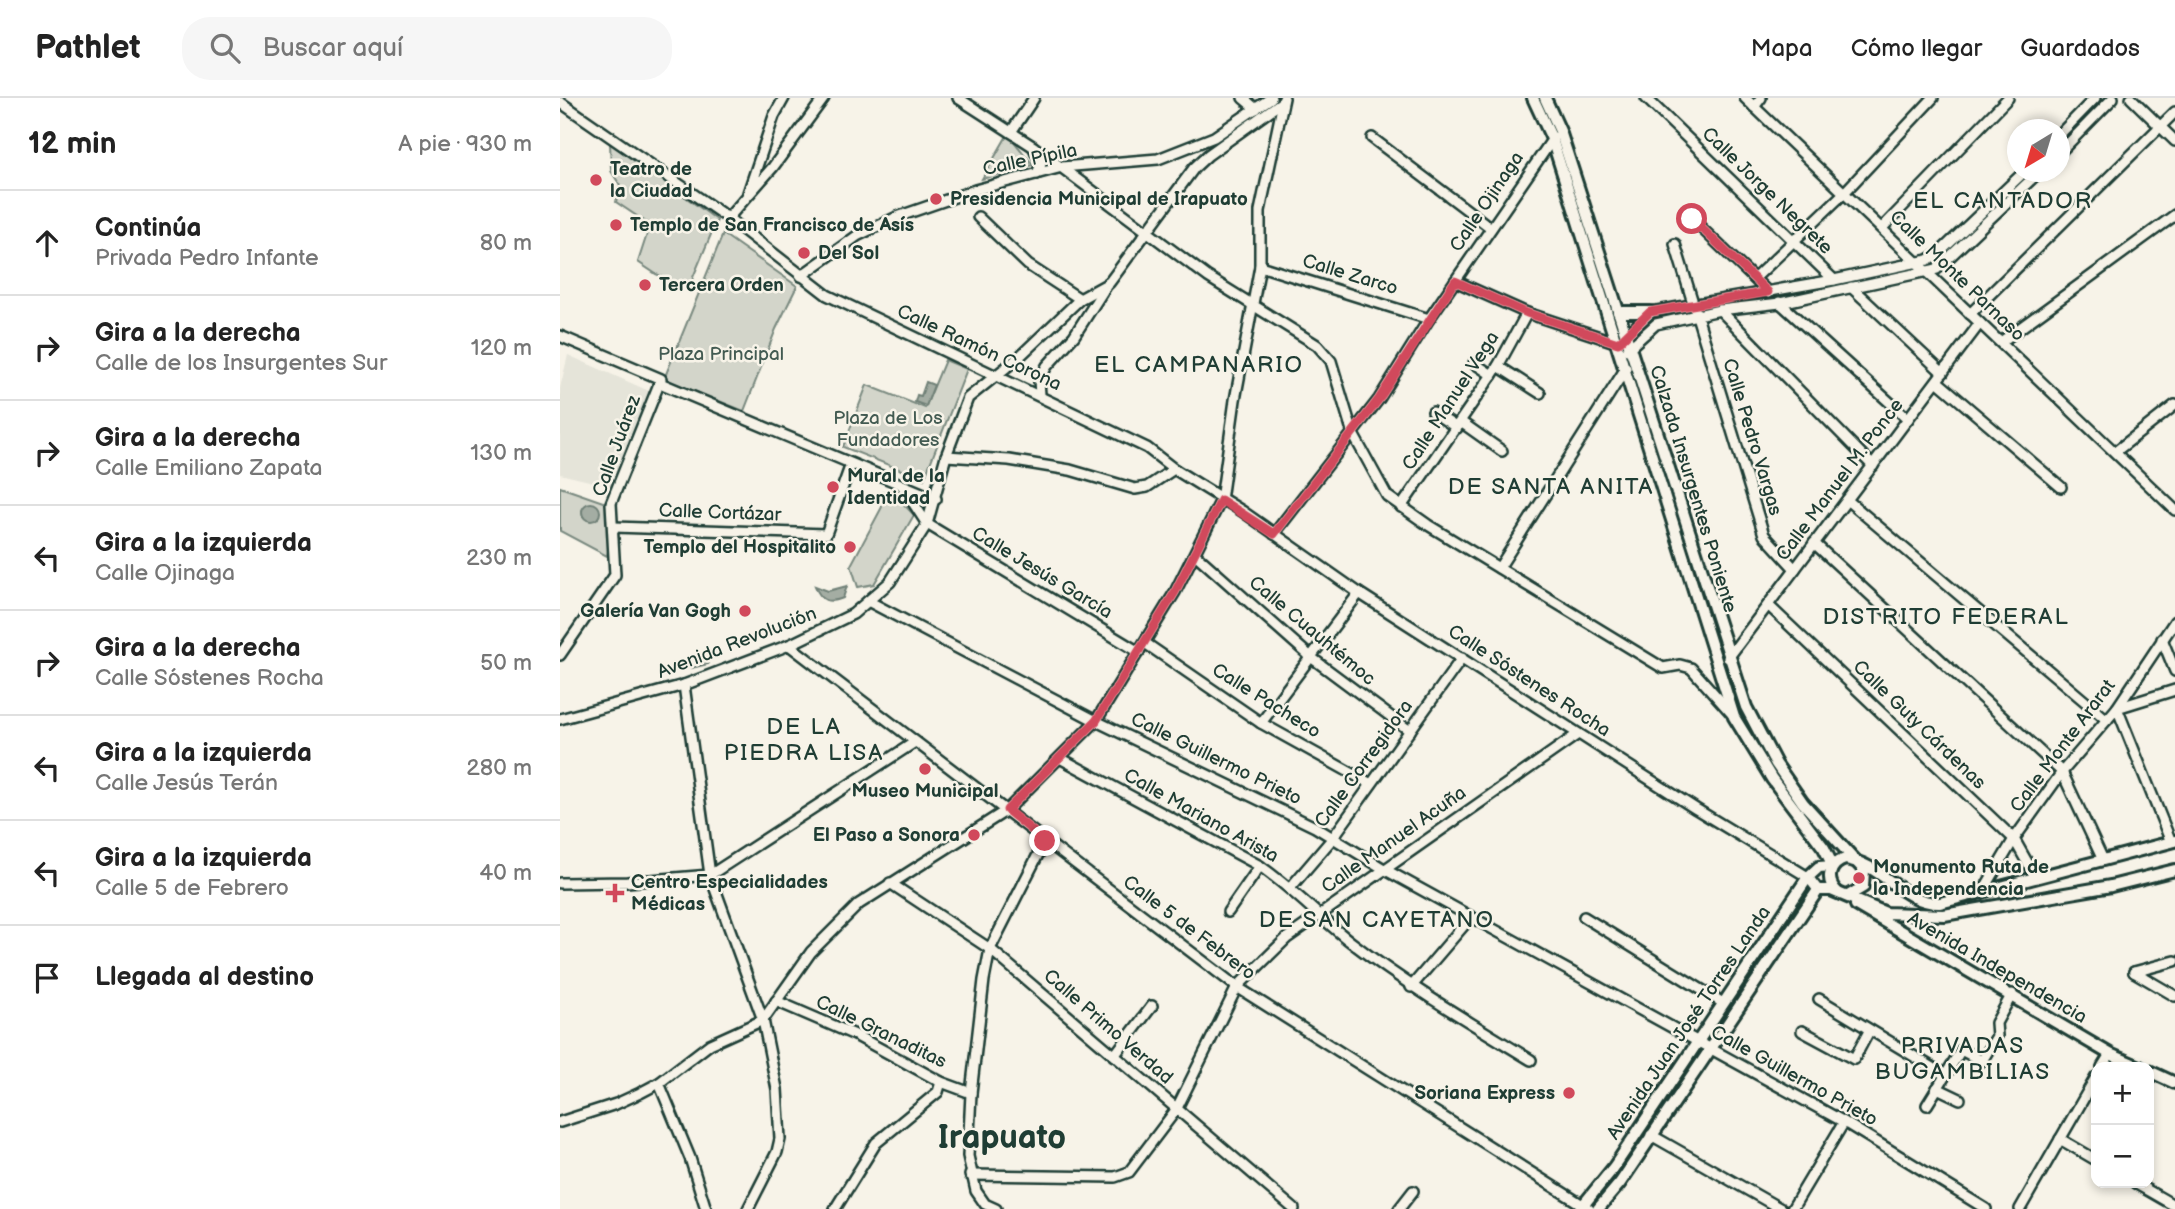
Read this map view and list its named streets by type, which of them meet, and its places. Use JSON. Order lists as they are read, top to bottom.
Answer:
{
  "streets": {
    "main road": ["Calzada Insurgentes Poniente", "Avenida Independencia", "Avenida Juan José Torres Landa"],
    "street": [
      "Calle Pípila",
      "Calle Jorge Negrete",
      "Calle Ojinaga",
      "Calle Zarco",
      "Calle Monte Parnaso",
      "Calle Ramón Corona",
      "Calle Manuel Vega",
      "Calle Pedro Vargas",
      "Calle Juárez",
      "Calle Manuel M. Ponce",
      "Calle Cortázar",
      "Calle Jesús García",
      "Calle Cuauhtémoc",
      "Avenida Revolución",
      "Calle Sóstenes Rocha",
      "Calle Pacheco",
      "Calle Guty Cárdenas",
      "Calle Monte Ararat",
      "Calle Guillermo Prieto",
      "Calle Corregidora",
      "Calle Mariano Arista",
      "Calle Manuel Acuña",
      "Calle 5 de Febrero",
      "Calle Primo Verdad",
      "Calle Granaditas"
    ]
  },
  "crossings": [
    ["Calle Pípila", "Calle Ramón Corona"],
    ["Calle Ojinaga", "Calle Zarco"],
    ["Calle Ojinaga", "Calzada Insurgentes Poniente"],
    ["Calle Ojinaga", "Calle Sóstenes Rocha"],
    ["Calle Monte Parnaso", "Calle Manuel M. Ponce"],
    ["Calle Ramón Corona", "Avenida Revolución"],
    ["Calle Ramón Corona", "Calle Sóstenes Rocha"],
    ["Calle Pedro Vargas", "Calle Manuel M. Ponce"],
    ["Calle Juárez", "Calle Cortázar"],
    ["Calle Manuel M. Ponce", "Calzada Insurgentes Poniente"],
    ["Calle Manuel M. Ponce", "Calle Guty Cárdenas"],
    ["Calzada Insurgentes Poniente", "Calle Guty Cárdenas"],
    ["Calzada Insurgentes Poniente", "Calle Monte Ararat"],
    ["Calzada Insurgentes Poniente", "Avenida Independencia"],
    ["Calle Jesús García", "Avenida Revolución"],
    ["Calle Cuauhtémoc", "Calle Corregidora"],
    ["Avenida Revolución", "Calle Guillermo Prieto"],
    ["Avenida Revolución", "Calle 5 de Febrero"],
    ["Calle Sóstenes Rocha", "Calle Corregidora"],
    ["Calle Sóstenes Rocha", "Calle Manuel Acuña"],
    ["Calle Sóstenes Rocha", "Avenida Juan José Torres Landa"],
    ["Calle Pacheco", "Calle Corregidora"],
    ["Calle Guty Cárdenas", "Calle Monte Ararat"],
    ["Calle Guillermo Prieto", "Calle Corregidora"],
    ["Calle Guillermo Prieto", "Calle Manuel Acuña"],
    ["Calle Guillermo Prieto", "Avenida Juan José Torres Landa"],
    ["Calle Corregidora", "Calle Mariano Arista"],
    ["Calle Mariano Arista", "Calle Manuel Acuña"],
    ["Calle Manuel Acuña", "Calle 5 de Febrero"],
    ["Calle Manuel Acuña", "Calle Primo Verdad"],
    ["Calle 5 de Febrero", "Avenida Juan José Torres Landa"]
  ],
  "districts": [
    "EL CANTADOR",
    "EL CAMPANARIO",
    "DE SANTA ANITA",
    "DISTRITO FEDERAL",
    "DE LA PIEDRA LISA",
    "DE SAN CAYETANO",
    "PRIVADAS BUGAMBILIAS",
    "Irapuato"
  ],
  "parks": ["Plaza Principal", "Plaza de Los Fundadores"],
  "places": {
    "other": [
      "Teatro de la Ciudad",
      "Presidencia Municipal de Irapuato",
      "Templo de San Francisco de Asís",
      "Del Sol",
      "Tercera Orden",
      "Mural de la Identidad",
      "Templo del Hospitalito",
      "Galería Van Gogh",
      "Museo Municipal",
      "El Paso a Sonora",
      "Monumento Ruta de la Independencia",
      "Soriana Express"
    ],
    "health": ["Centro Especialidades Médicas"]
  },
  "north": "bottom left",
  "page": {
    "header": "Pathlet",
    "search": "Buscar aquí",
    "nav": ["Mapa", "Cómo llegar", "Guardados"],
    "heading": ["12 min", "A pie · 930 m"],
    "list": [
      ["Continúa", "Privada Pedro Infante", "80 m"],
      ["Gira a la derecha", "Calle de los Insurgentes Sur", "120 m"],
      ["Gira a la derecha", "Calle Emiliano Zapata", "130 m"],
      ["Gira a la izquierda", "Calle Ojinaga", "230 m"],
      ["Gira a la derecha", "Calle Sóstenes Rocha", "50 m"],
      ["Gira a la izquierda", "Calle Jesús Terán", "280 m"],
      ["Gira a la izquierda", "Calle 5 de Febrero", "40 m"],
      "Llegada al destino"
    ],
    "map_buttons": ["+", "−"]
  }
}
